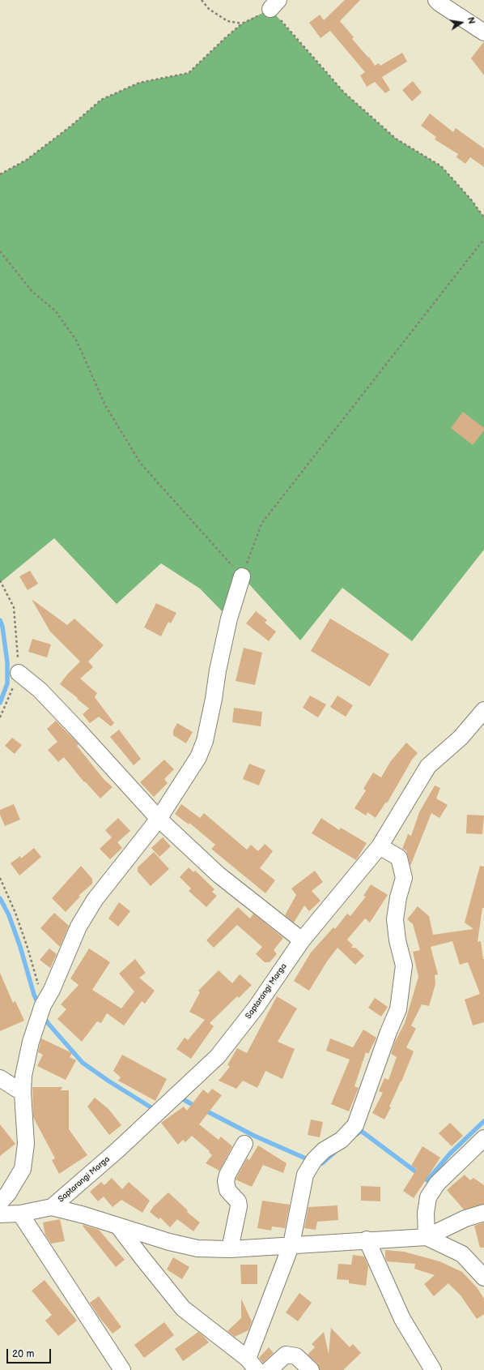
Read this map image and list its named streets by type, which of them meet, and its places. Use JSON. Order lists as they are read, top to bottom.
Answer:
{
  "streets": {
    "street": ["Saptarangi Marga"]
  },
  "scale_bar": "20 m",
  "north": "right"
}
